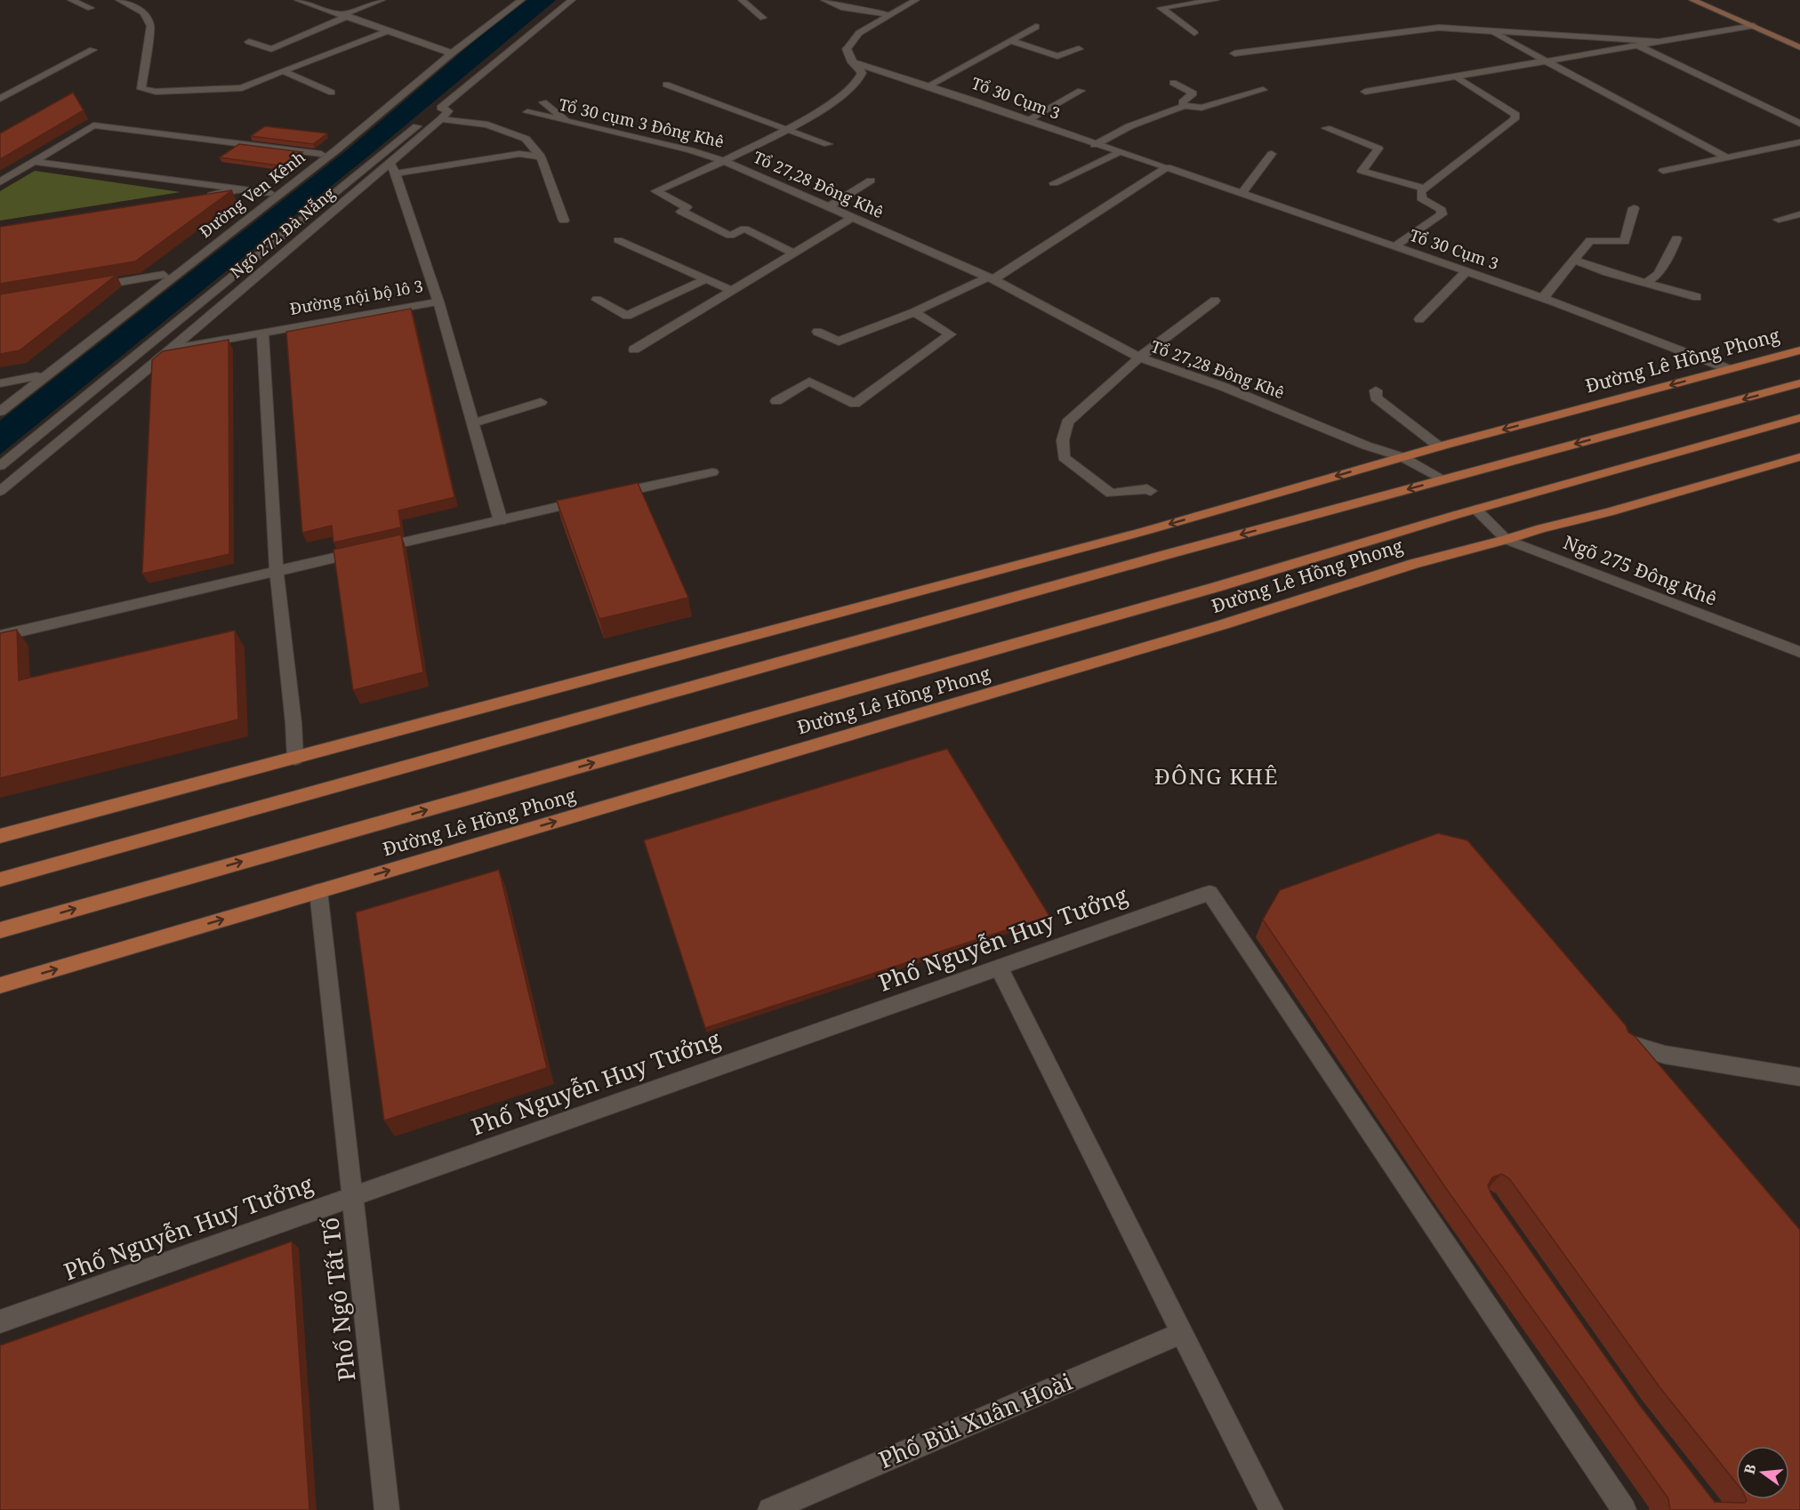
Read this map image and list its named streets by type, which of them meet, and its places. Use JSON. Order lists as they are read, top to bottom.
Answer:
{
  "streets": {
    "main road": ["Đường Lê Hồng Phong"],
    "street": [
      "Tổ 30 Cụm 3",
      "Tổ 30 cụm 3 Đông Khê",
      "Tổ 27,28 Đông Khê",
      "Đường Ven Kênh",
      "Ngõ 272 Đà Nẵng",
      "Đường nội bộ lô 3",
      "Ngõ 275 Đông Khê",
      "Phố Nguyễn Huy Tưởng",
      "Phố Ngô Tất Tố",
      "Phố Bùi Xuân Hoài"
    ]
  },
  "crossings": [
    ["Tổ 30 Cụm 3", "Tổ 30 cụm 3 Đông Khê"],
    ["Tổ 30 Cụm 3", "Đường Lê Hồng Phong"],
    ["Tổ 30 cụm 3 Đông Khê", "Tổ 27,28 Đông Khê"],
    ["Tổ 27,28 Đông Khê", "Đường Lê Hồng Phong"],
    ["Ngõ 272 Đà Nẵng", "Đường nội bộ lô 3"],
    ["Đường Lê Hồng Phong", "Ngõ 275 Đông Khê"],
    ["Đường Lê Hồng Phong", "Phố Ngô Tất Tố"],
    ["Phố Nguyễn Huy Tưởng", "Phố Ngô Tất Tố"]
  ],
  "districts": ["ĐÔNG KHÊ"],
  "north": "left"
}
